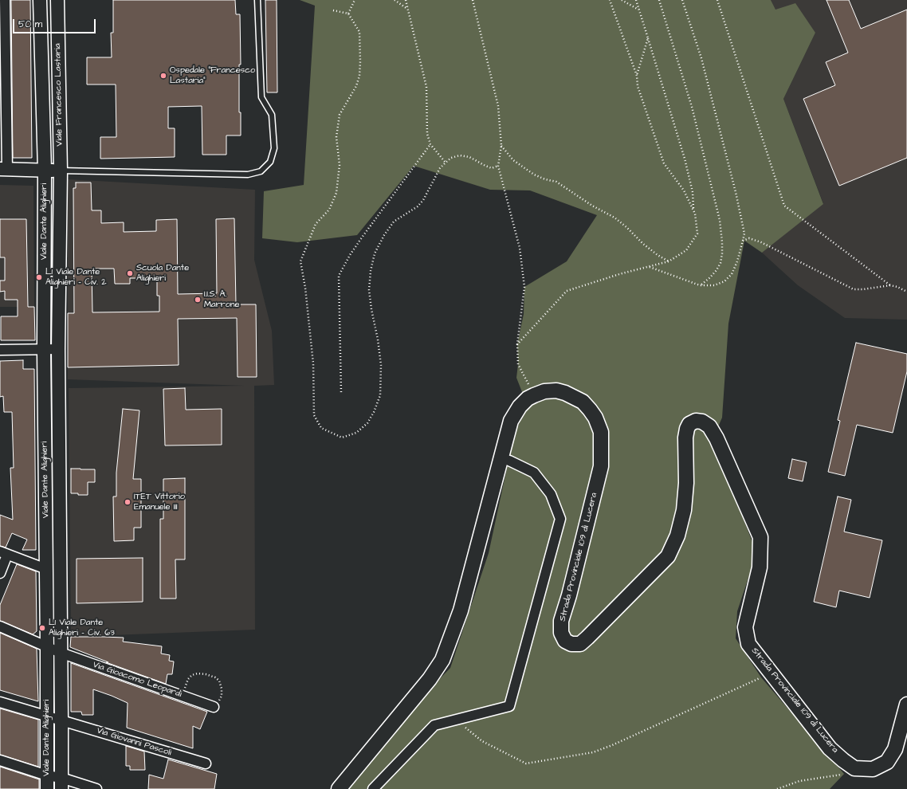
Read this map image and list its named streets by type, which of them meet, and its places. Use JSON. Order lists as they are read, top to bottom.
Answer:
{
  "streets": {
    "main road": ["Strada Provinciale 109 di Lucera"],
    "street": [
      "Viale Francesco Lastaria",
      "Viale Dante Alighieri",
      "Via Gioacomo Leopardi",
      "Via Giovanni Pascoli"
    ]
  },
  "crossings": [
    ["Viale Francesco Lastaria", "Viale Dante Alighieri"],
    ["Viale Dante Alighieri", "Via Gioacomo Leopardi"],
    ["Viale Dante Alighieri", "Via Giovanni Pascoli"]
  ],
  "places": [
    "Ospedale \"Francesco Lastaria\"",
    "Scuola Dante Alighieri",
    "L1 Viale Dante Alighieri - Civ. 2",
    "I.I.S. A. Marrone",
    "ITET Vittorio Emanuele III",
    "L1 Viale Dante Alighieri - Civ. 63"
  ],
  "scale_bar": "50 m"
}
